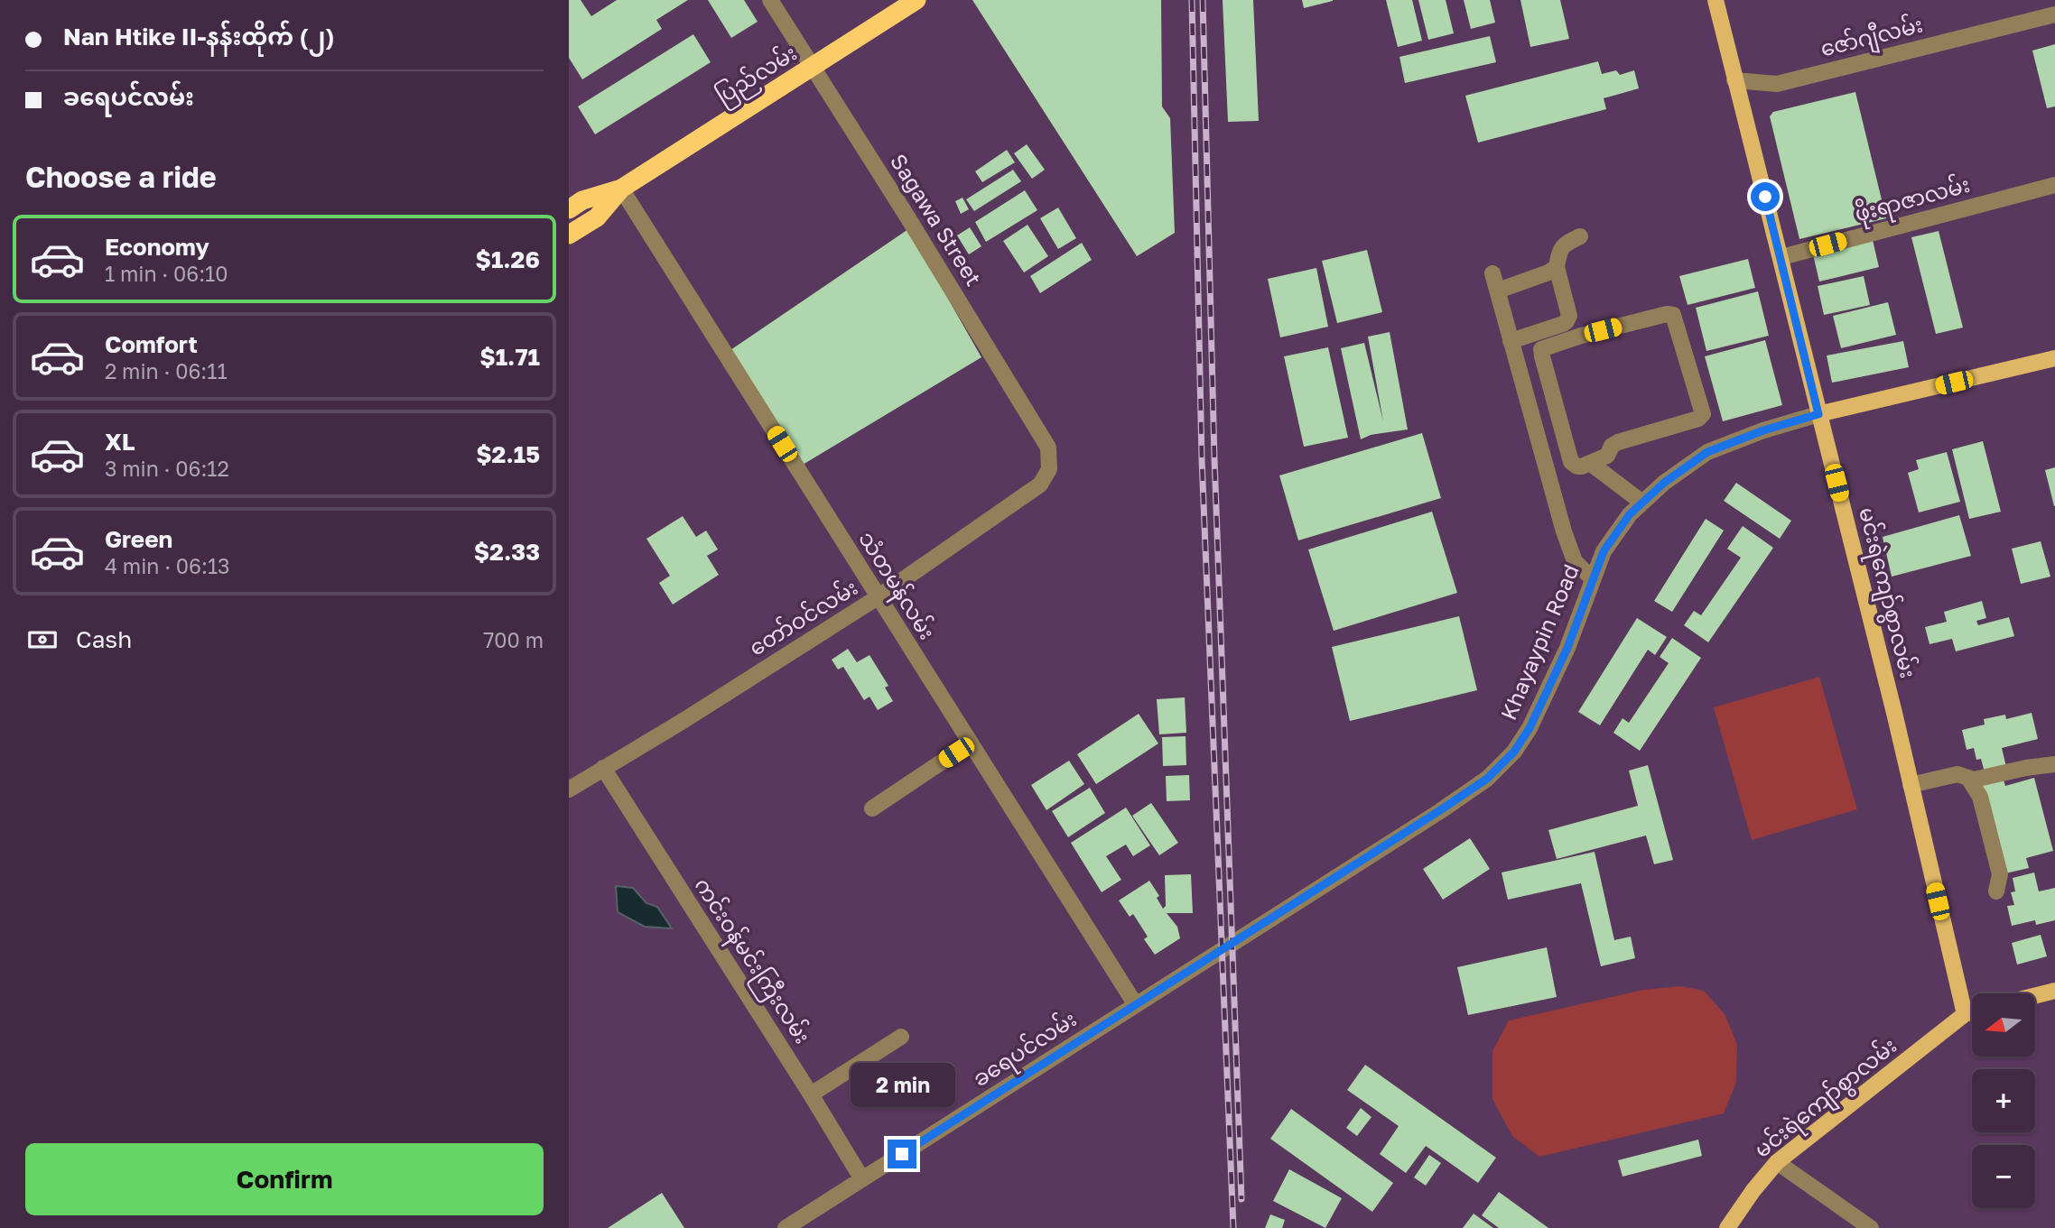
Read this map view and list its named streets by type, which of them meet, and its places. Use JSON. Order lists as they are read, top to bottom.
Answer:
{
  "streets": {
    "highway": ["ပြည်လမ်း"],
    "main road": ["မင်းရဲကျော်စွာလမ်း"],
    "street": [
      "ဇော်ဂျီလမ်း",
      "ဖိုးရာဇာလမ်း",
      "Sagawa Street",
      "သံတမန်လမ်း",
      "တော်ဝင်လမ်း",
      "Khayaypin Road",
      "ကင်းဝန်မင်းကြီးလမ်း",
      "ခရေပင်လမ်း"
    ]
  },
  "crossings": [
    ["ဇော်ဂျီလမ်း", "မင်းရဲကျော်စွာလမ်း"],
    ["ပြည်လမ်း", "Sagawa Street"],
    ["ပြည်လမ်း", "သံတမန်လမ်း"],
    ["ဖိုးရာဇာလမ်း", "မင်းရဲကျော်စွာလမ်း"],
    ["Sagawa Street", "တော်ဝင်လမ်း"],
    ["သံတမန်လမ်း", "တော်ဝင်လမ်း"],
    ["သံတမန်လမ်း", "ခရေပင်လမ်း"],
    ["မင်းရဲကျော်စွာလမ်း", "Khayaypin Road"],
    ["တော်ဝင်လမ်း", "ကင်းဝန်မင်းကြီးလမ်း"],
    ["Khayaypin Road", "ခရေပင်လမ်း"],
    ["ကင်းဝန်မင်းကြီးလမ်း", "ခရေပင်လမ်း"]
  ],
  "north": "left",
  "page": {
    "banner": ["Nan Htike II-နန်းထိုက် (၂)", "ခရေပင်လမ်း"],
    "heading": "Choose a ride",
    "list": [
      {
        "name": "Economy",
        "note": "1 min · 06:10",
        "value": "$1.26"
      },
      {
        "name": "Comfort",
        "note": "2 min · 06:11",
        "value": "$1.71"
      },
      {
        "name": "XL",
        "note": "3 min · 06:12",
        "value": "$2.15"
      },
      {
        "name": "Green",
        "note": "4 min · 06:13",
        "value": "$2.33"
      }
    ],
    "pay": ["Cash", "700 m"],
    "map_buttons": ["+", "−"],
    "bubble": "2 min",
    "buttons": "Confirm"
  }
}
